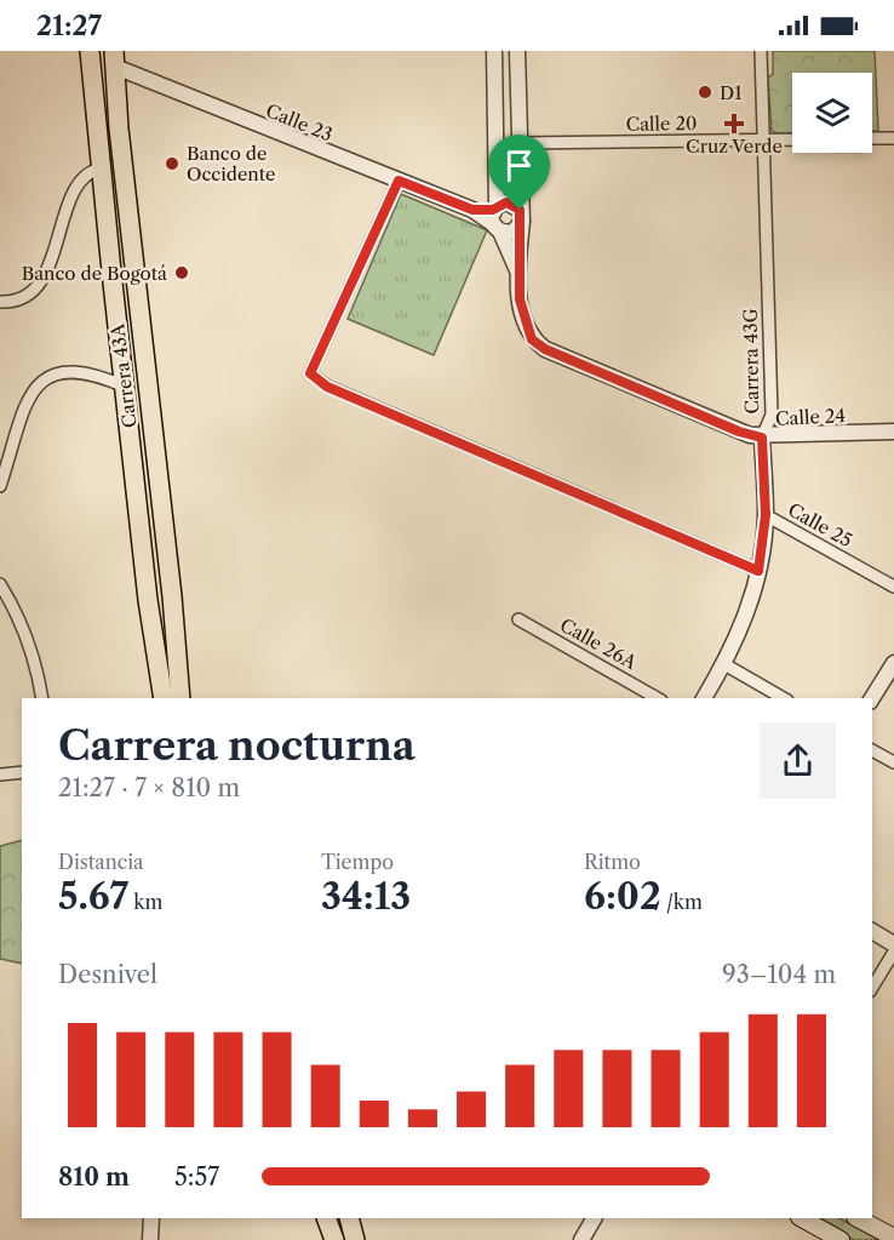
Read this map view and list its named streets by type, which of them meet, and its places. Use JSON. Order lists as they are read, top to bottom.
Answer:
{
  "streets": {
    "main road": ["Carrera 43A"],
    "street": [
      "Calle 23",
      "Calle 20",
      "Carrera 43G",
      "Calle 24",
      "Calle 25",
      "Calle 26A"
    ]
  },
  "crossings": [
    ["Calle 23", "Carrera 43A"],
    ["Calle 20", "Carrera 43G"],
    ["Carrera 43G", "Calle 24"],
    ["Carrera 43G", "Calle 25"]
  ],
  "places": {
    "other": ["D1", "Banco de Occidente", "Banco de Bogotá"],
    "health": ["Cruz Verde"]
  },
  "page": {
    "status": "21:27",
    "heading": ["Carrera nocturna", "21:27 · 7 × 810 m"],
    "stats": [
      ["Distancia", "5.67 km"],
      ["Tiempo", "34:13"],
      ["Ritmo", "6:02 /km"]
    ],
    "chart": ["Desnivel", "93–104 m"],
    "list": [
      {
        "name": "810 m",
        "note": "5:57"
      }
    ]
  }
}
